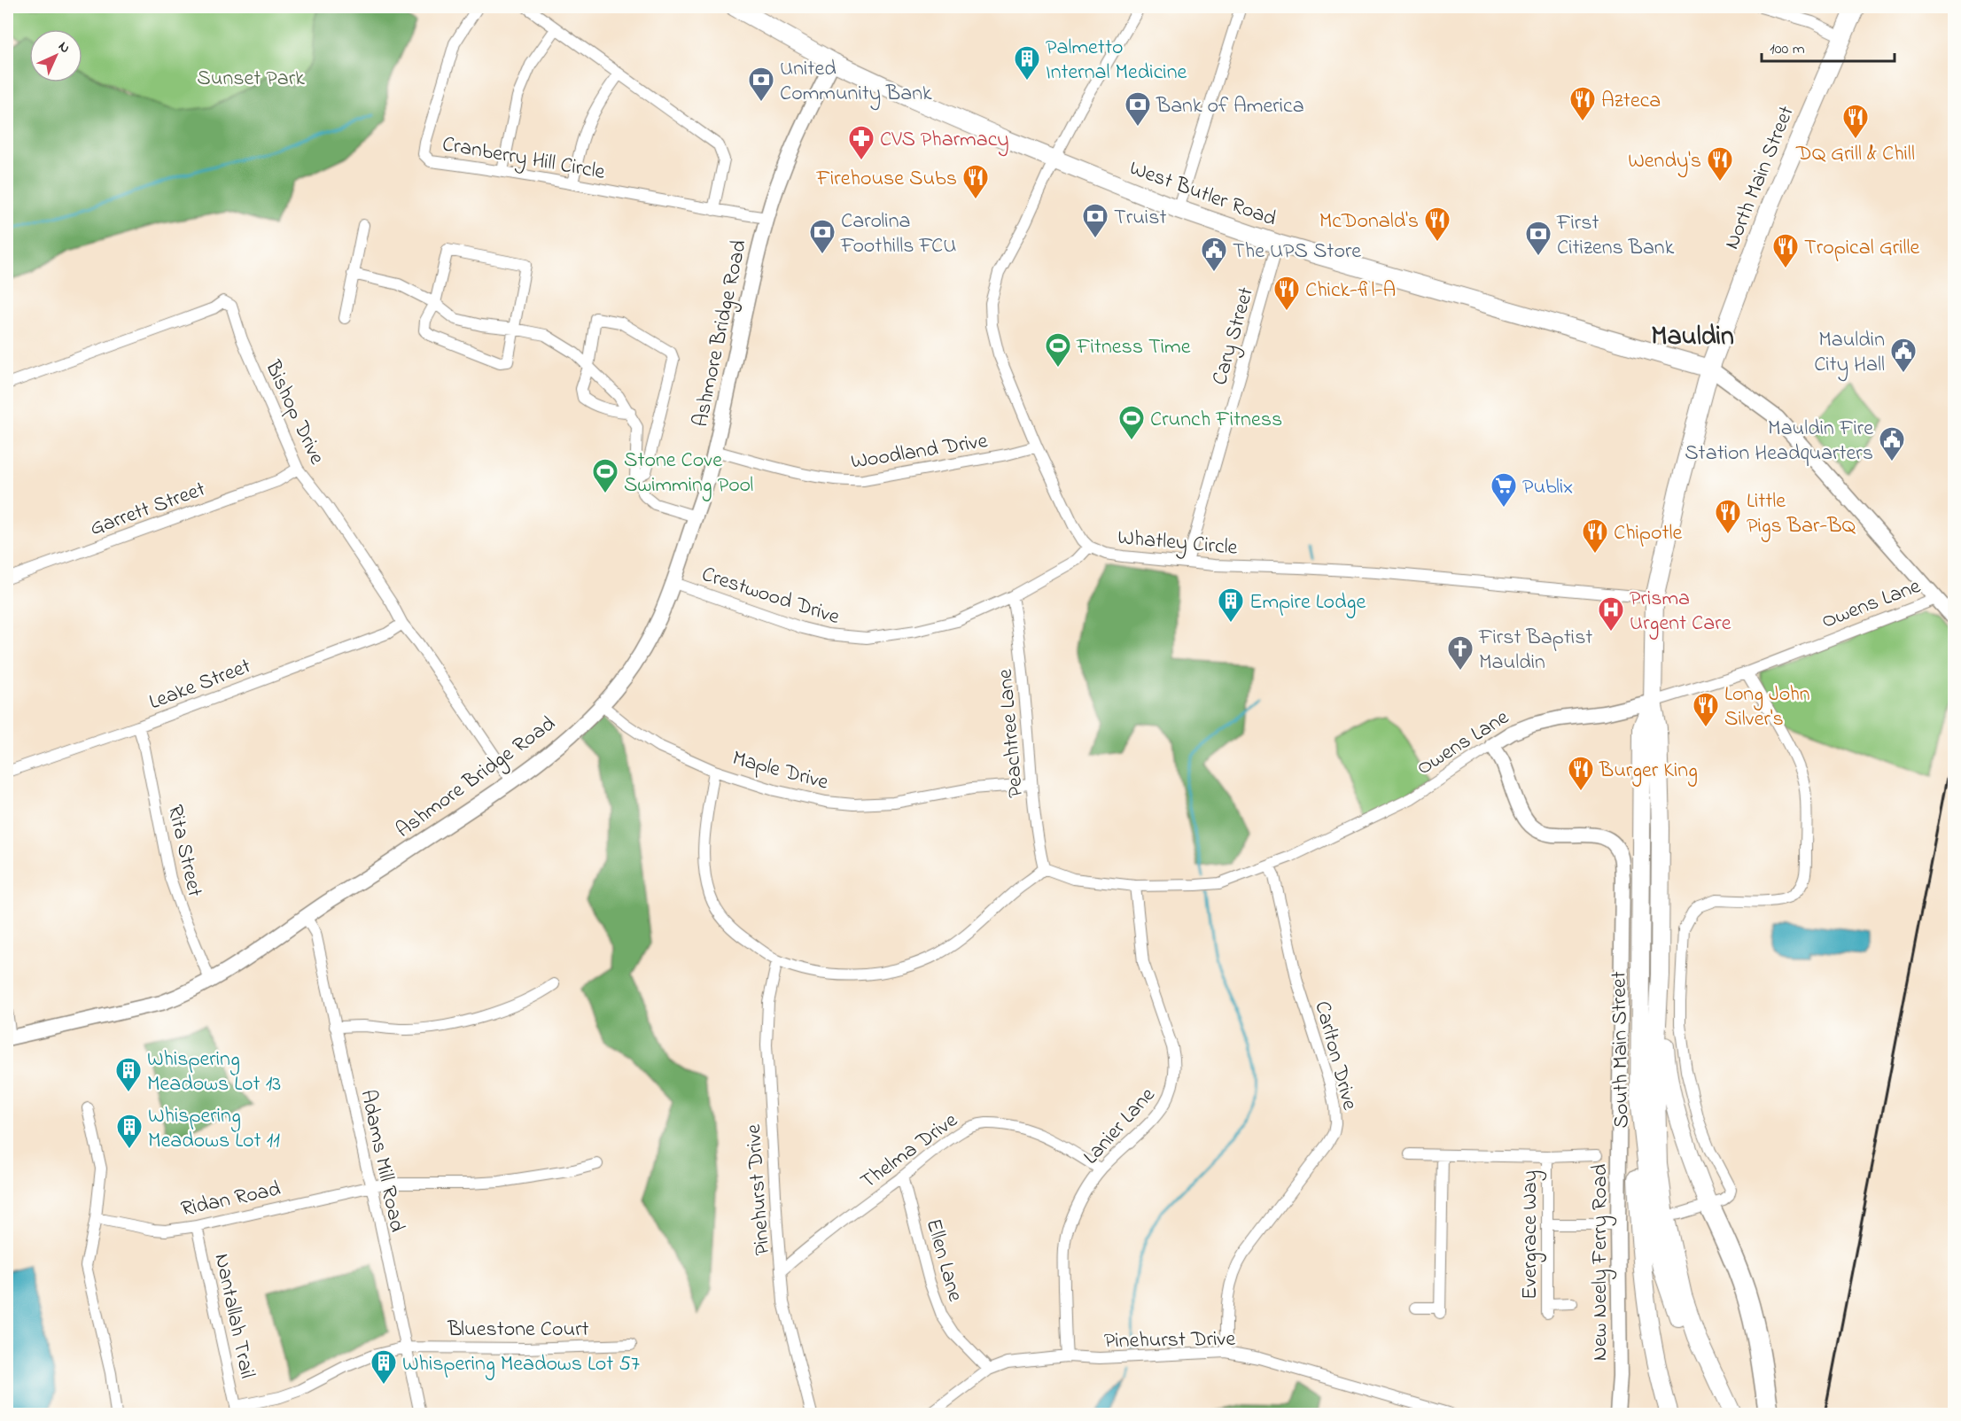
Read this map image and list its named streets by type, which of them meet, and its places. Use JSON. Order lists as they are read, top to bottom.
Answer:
{
  "streets": {
    "main road": [
      "North Main Street",
      "West Butler Road",
      "Ashmore Bridge Road",
      "Owens Lane",
      "South Main Street",
      "New Neely Ferry Road"
    ],
    "street": [
      "Cranberry Hill Circle",
      "Cary Street",
      "Bishop Drive",
      "Woodland Drive",
      "Garrett Street",
      "Whatley Circle",
      "Crestwood Drive",
      "Leake Street",
      "Peachtree Lane",
      "Maple Drive",
      "Rita Street",
      "Carlton Drive",
      "Lanier Lane",
      "Thelma Drive",
      "Adams Mill Road",
      "Pinehurst Drive",
      "Ridan Road",
      "Evergrace Way",
      "Ellen Lane",
      "Nantallah Trail",
      "Bluestone Court"
    ]
  },
  "crossings": [
    ["Cranberry Hill Circle", "Ashmore Bridge Road"],
    ["North Main Street", "West Butler Road"],
    ["North Main Street", "South Main Street"],
    ["West Butler Road", "Ashmore Bridge Road"],
    ["West Butler Road", "Cary Street"],
    ["West Butler Road", "Whatley Circle"],
    ["West Butler Road", "South Main Street"],
    ["Ashmore Bridge Road", "Bishop Drive"],
    ["Ashmore Bridge Road", "Woodland Drive"],
    ["Ashmore Bridge Road", "Crestwood Drive"],
    ["Ashmore Bridge Road", "Maple Drive"],
    ["Ashmore Bridge Road", "Rita Street"],
    ["Ashmore Bridge Road", "Adams Mill Road"],
    ["Cary Street", "Whatley Circle"],
    ["Bishop Drive", "Garrett Street"],
    ["Bishop Drive", "Leake Street"],
    ["Woodland Drive", "Whatley Circle"],
    ["Whatley Circle", "Crestwood Drive"],
    ["Whatley Circle", "South Main Street"],
    ["Crestwood Drive", "Peachtree Lane"],
    ["Owens Lane", "Peachtree Lane"],
    ["Owens Lane", "South Main Street"],
    ["Owens Lane", "Carlton Drive"],
    ["Owens Lane", "Lanier Lane"],
    ["Owens Lane", "New Neely Ferry Road"],
    ["Leake Street", "Rita Street"],
    ["Peachtree Lane", "Maple Drive"],
    ["Carlton Drive", "Pinehurst Drive"],
    ["Lanier Lane", "Thelma Drive"],
    ["Lanier Lane", "Pinehurst Drive"],
    ["Thelma Drive", "Pinehurst Drive"],
    ["Thelma Drive", "Ellen Lane"],
    ["Adams Mill Road", "Ridan Road"],
    ["Adams Mill Road", "Bluestone Court"],
    ["Pinehurst Drive", "Ellen Lane"],
    ["Ridan Road", "Nantallah Trail"],
    ["Nantallah Trail", "Bluestone Court"]
  ],
  "districts": ["Mauldin"],
  "parks": ["Sunset Park"],
  "places": {
    "building": [
      "Palmetto Internal Medicine",
      "Empire Lodge",
      "Whispering Meadows Lot 13",
      "Whispering Meadows Lot 11",
      "Whispering Meadows Lot 57"
    ],
    "bank": [
      "United Community Bank",
      "Bank of America",
      "Truist",
      "Carolina Foothills FCU",
      "First Citizens Bank"
    ],
    "restaurant": [
      "Azteca",
      "DQ Grill & Chill",
      "Wendy's",
      "Firehouse Subs",
      "McDonald's",
      "Tropical Grille",
      "Chick-fil-A",
      "Little Pigs Bar-BQ",
      "Chipotle",
      "Long John Silver's",
      "Burger King"
    ],
    "pharmacy": ["CVS Pharmacy"],
    "public building": ["The UPS Store", "Mauldin City Hall", "Mauldin Fire Station Headquarters"],
    "sports": ["Fitness Time", "Crunch Fitness", "Stone Cove Swimming Pool"],
    "supermarket": ["Publix"],
    "hospital": ["Prisma Urgent Care"],
    "church": ["First Baptist Mauldin"]
  },
  "scale_bar": "100 m",
  "north": "top right"
}
